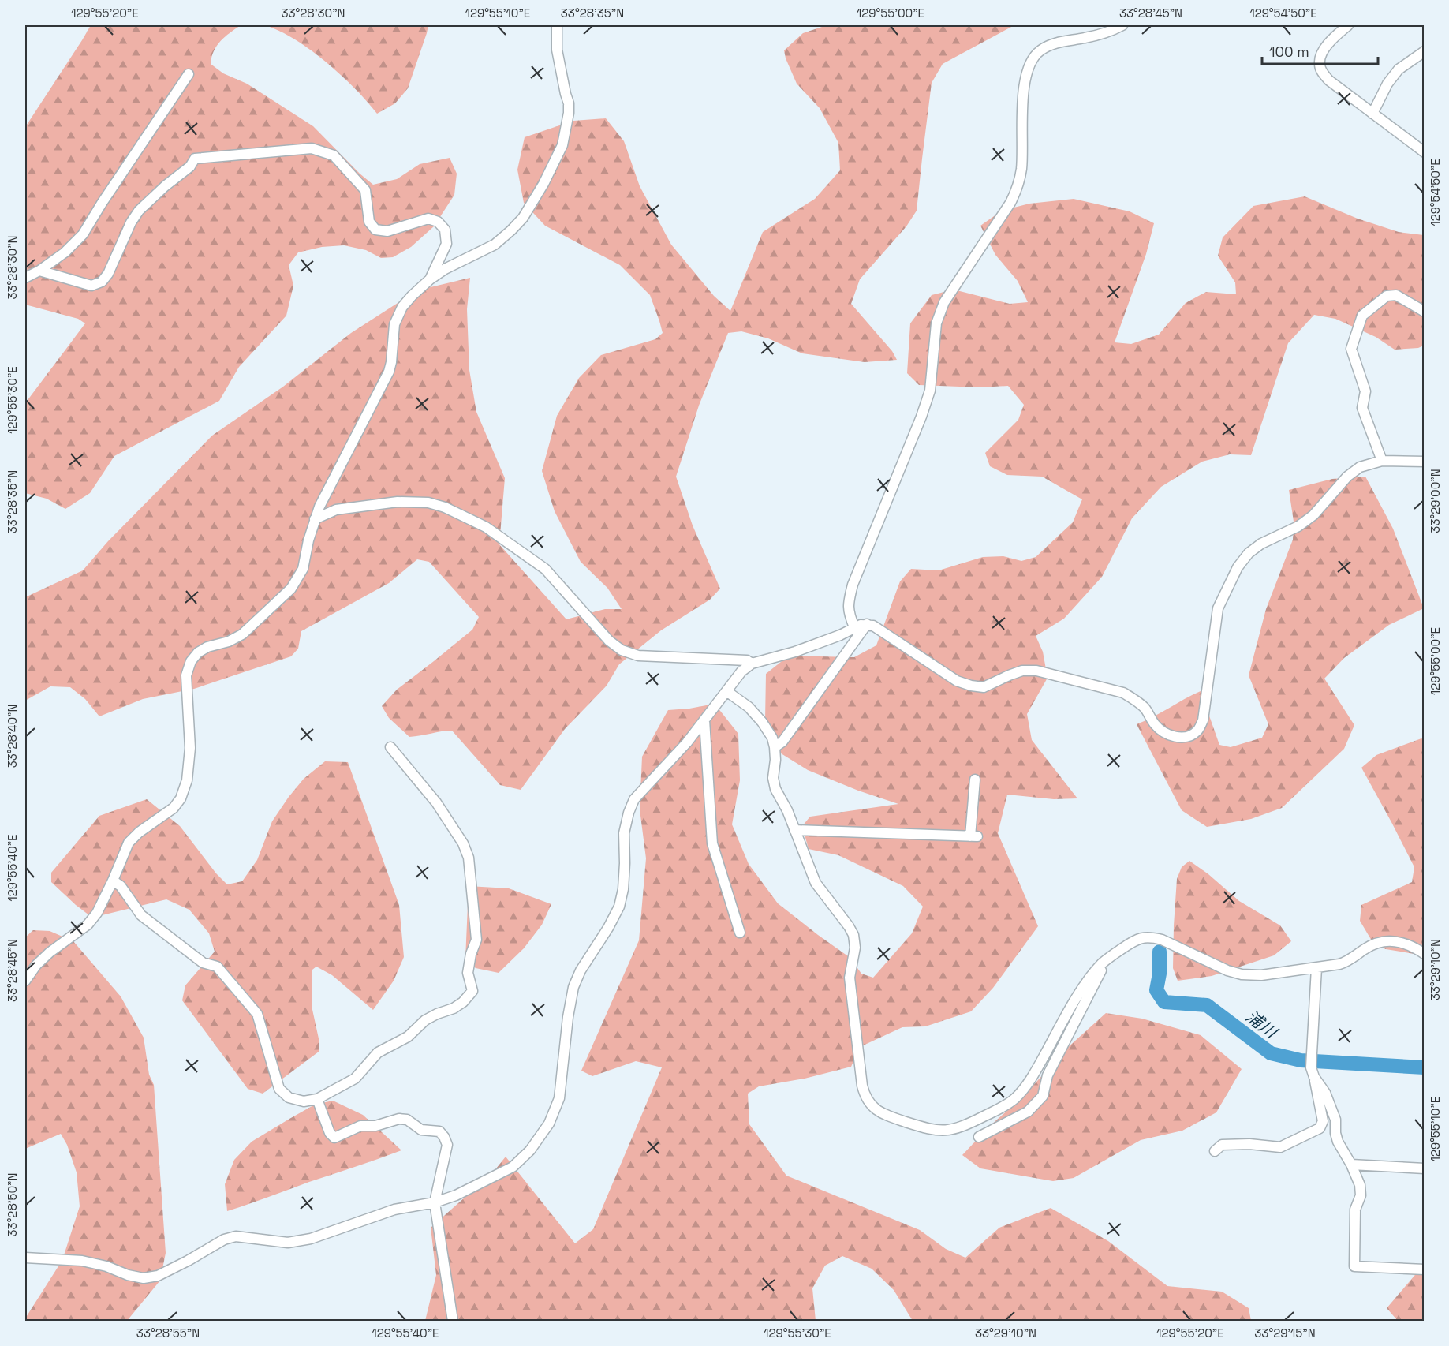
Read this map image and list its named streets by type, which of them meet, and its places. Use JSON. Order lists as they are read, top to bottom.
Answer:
{
  "water": ["浦川"],
  "scale_bar": "100 m",
  "coordinates": [
    "129°55'20\"E",
    "33°28'30\"N",
    "129°55'10\"E",
    "33°28'35\"N",
    "129°55'00\"E",
    "33°28'45\"N",
    "129°54'50\"E",
    "129°55'30\"E",
    "33°29'00\"N",
    "33°28'40\"N",
    "129°55'40\"E",
    "33°29'10\"N",
    "33°28'50\"N",
    "33°28'55\"N",
    "33°29'15\"N"
  ]
}
